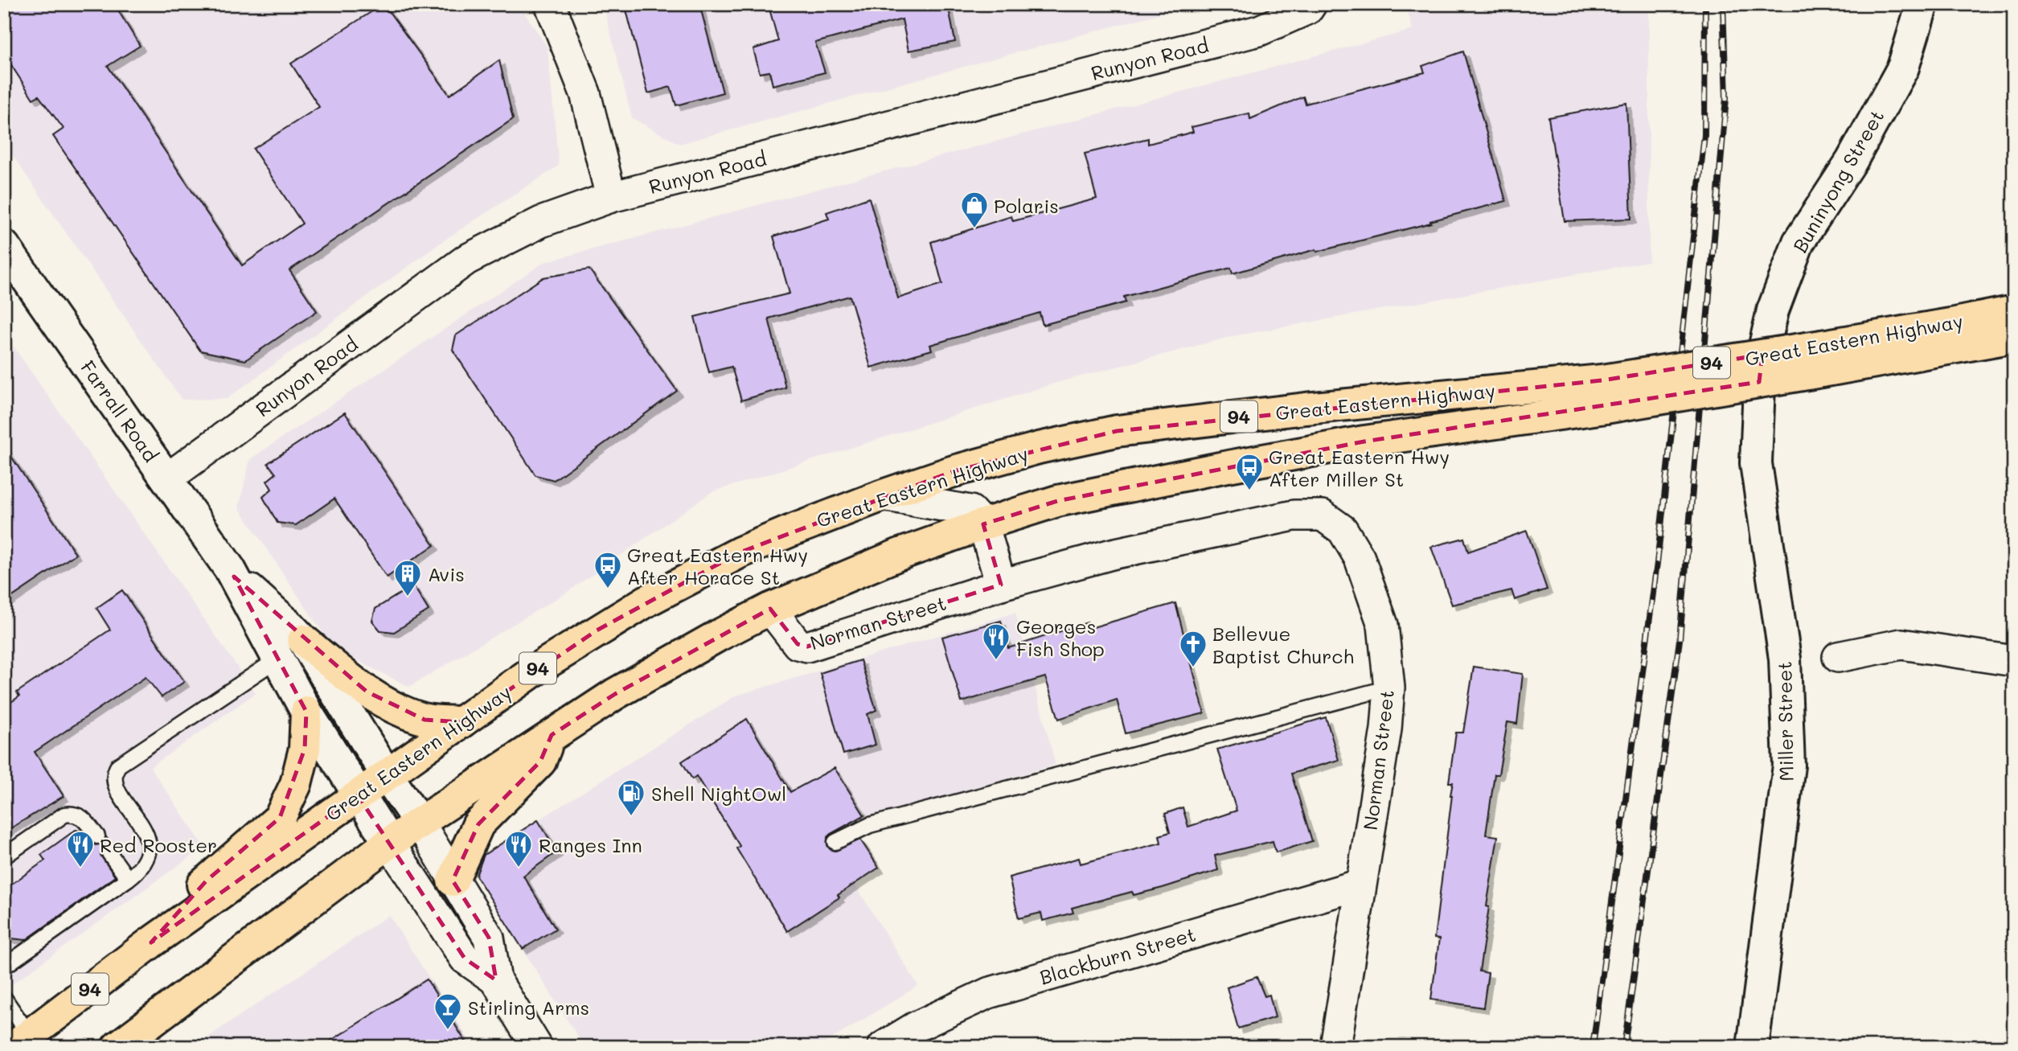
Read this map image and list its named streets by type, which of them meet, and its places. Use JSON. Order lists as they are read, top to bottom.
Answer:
{
  "streets": {
    "highway": ["Great Eastern Highway", "94"],
    "main road": ["Buninyong Street", "Farrall Road", "Miller Street"],
    "street": ["Runyon Road", "Norman Street", "Blackburn Street"]
  },
  "crossings": [
    ["Runyon Road", "Farrall Road"],
    ["Buninyong Street", "Miller Street"],
    ["Great Eastern Highway", "Farrall Road"],
    ["Great Eastern Highway", "Norman Street"],
    ["Norman Street", "Blackburn Street"]
  ],
  "places": {
    "shop": ["Polaris"],
    "bus stop": ["Great Eastern Hwy After Miller St", "Great Eastern Hwy After Horace St"],
    "building": ["Avis"],
    "restaurant": ["Georges Fish Shop", "Red Rooster", "Ranges Inn"],
    "church": ["Bellevue Baptist Church"],
    "fuel station": ["Shell NightOwl"],
    "bar": ["Stirling Arms"]
  }
}
